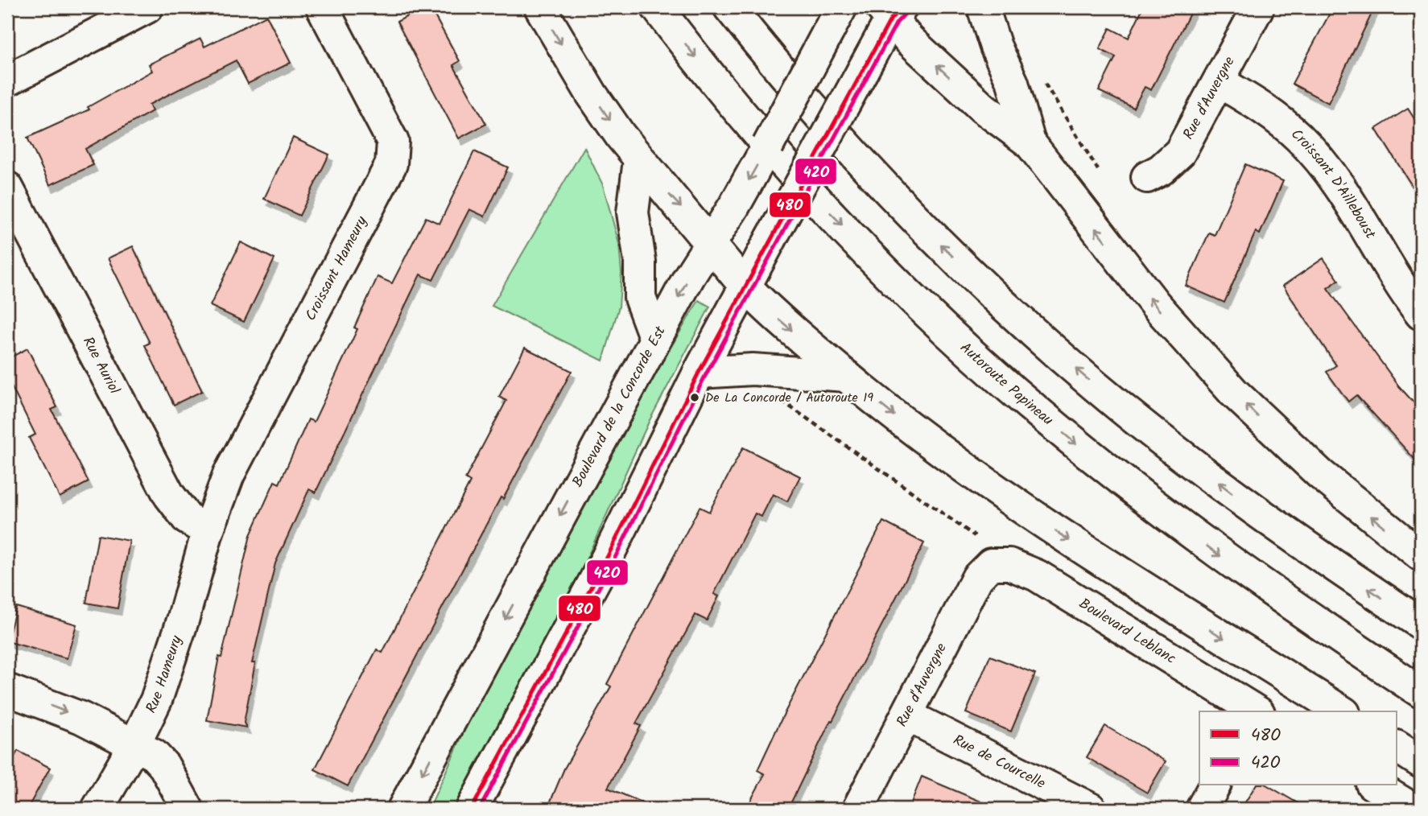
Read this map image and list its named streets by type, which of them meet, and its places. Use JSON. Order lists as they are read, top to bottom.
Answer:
{
  "streets": {
    "main road": [
      "Rue d'Auvergne",
      "Croissant D'Ailleboust",
      "Croissant Hameury",
      "Rue Auriol",
      "Autoroute Papineau",
      "Boulevard de la Concorde Est",
      "Boulevard Leblanc",
      "Rue Hameury",
      "Rue de Courcelle"
    ]
  },
  "crossings": [
    ["Rue d'Auvergne", "Croissant D'Ailleboust"],
    ["Rue d'Auvergne", "Boulevard Leblanc"],
    ["Rue d'Auvergne", "Rue de Courcelle"],
    ["Croissant Hameury", "Rue Auriol"],
    ["Croissant Hameury", "Rue Hameury"],
    ["Rue Auriol", "Rue Hameury"]
  ],
  "places": ["De La Concorde / Autoroute 19"],
  "lines": ["transit line 48O", "transit line 42O"],
  "legend": ["48O", "42O"]
}
